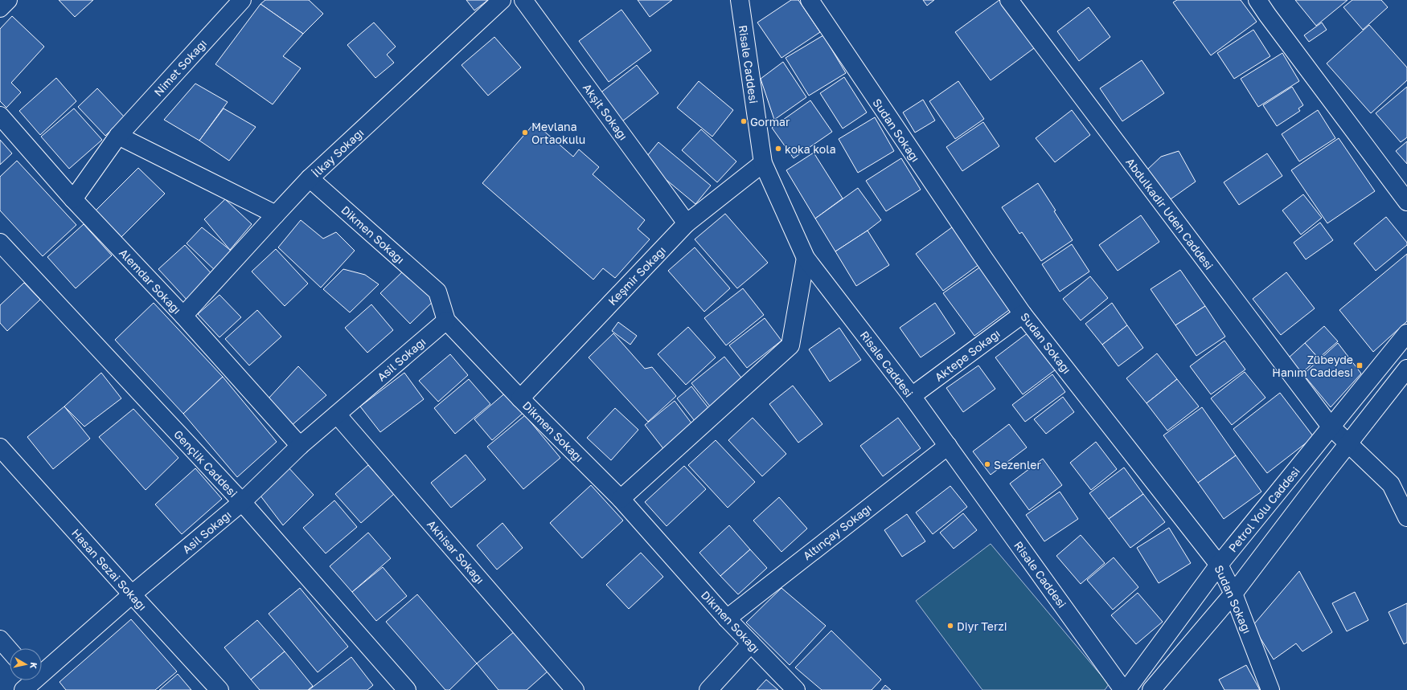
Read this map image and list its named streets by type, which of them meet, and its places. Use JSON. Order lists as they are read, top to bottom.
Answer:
{
  "streets": {
    "street": [
      "Risale Caddesi",
      "Nimet Sokağı",
      "Akşit Sokağı",
      "Sudan Sokağı",
      "İlkay Sokağı",
      "Abdulkadir Udeh Caddesi",
      "Dikmen Sokağı",
      "Keşmir Sokağı",
      "Alemdar Sokağı",
      "Aktepe Sokağı",
      "Asil Sokağı",
      "Gençlik Caddesi",
      "Petrol Yolu Caddesi",
      "Altınçay Sokağı",
      "Akhisar Sokağı",
      "Hasan Sezai Sokağı"
    ]
  },
  "crossings": [
    ["Risale Caddesi", "Keşmir Sokağı"],
    ["Risale Caddesi", "Aktepe Sokağı"],
    ["Risale Caddesi", "Altınçay Sokağı"],
    ["Nimet Sokağı", "Alemdar Sokağı"],
    ["Akşit Sokağı", "Keşmir Sokağı"],
    ["Sudan Sokağı", "Aktepe Sokağı"],
    ["Sudan Sokağı", "Petrol Yolu Caddesi"],
    ["İlkay Sokağı", "Dikmen Sokağı"],
    ["İlkay Sokağı", "Alemdar Sokağı"],
    ["Abdulkadir Udeh Caddesi", "Petrol Yolu Caddesi"],
    ["Dikmen Sokağı", "Keşmir Sokağı"],
    ["Dikmen Sokağı", "Asil Sokağı"],
    ["Dikmen Sokağı", "Altınçay Sokağı"],
    ["Alemdar Sokağı", "Asil Sokağı"],
    ["Asil Sokağı", "Gençlik Caddesi"],
    ["Asil Sokağı", "Akhisar Sokağı"],
    ["Asil Sokağı", "Hasan Sezai Sokağı"]
  ],
  "places": {
    "other": [
      "Gormar",
      "Mevlana Ortaokulu",
      "koka kola",
      "Sezenler",
      "Diyr Terzi"
    ],
    "transit": ["Zübeyde Hanım Caddesi"]
  },
  "north": "right"
}
